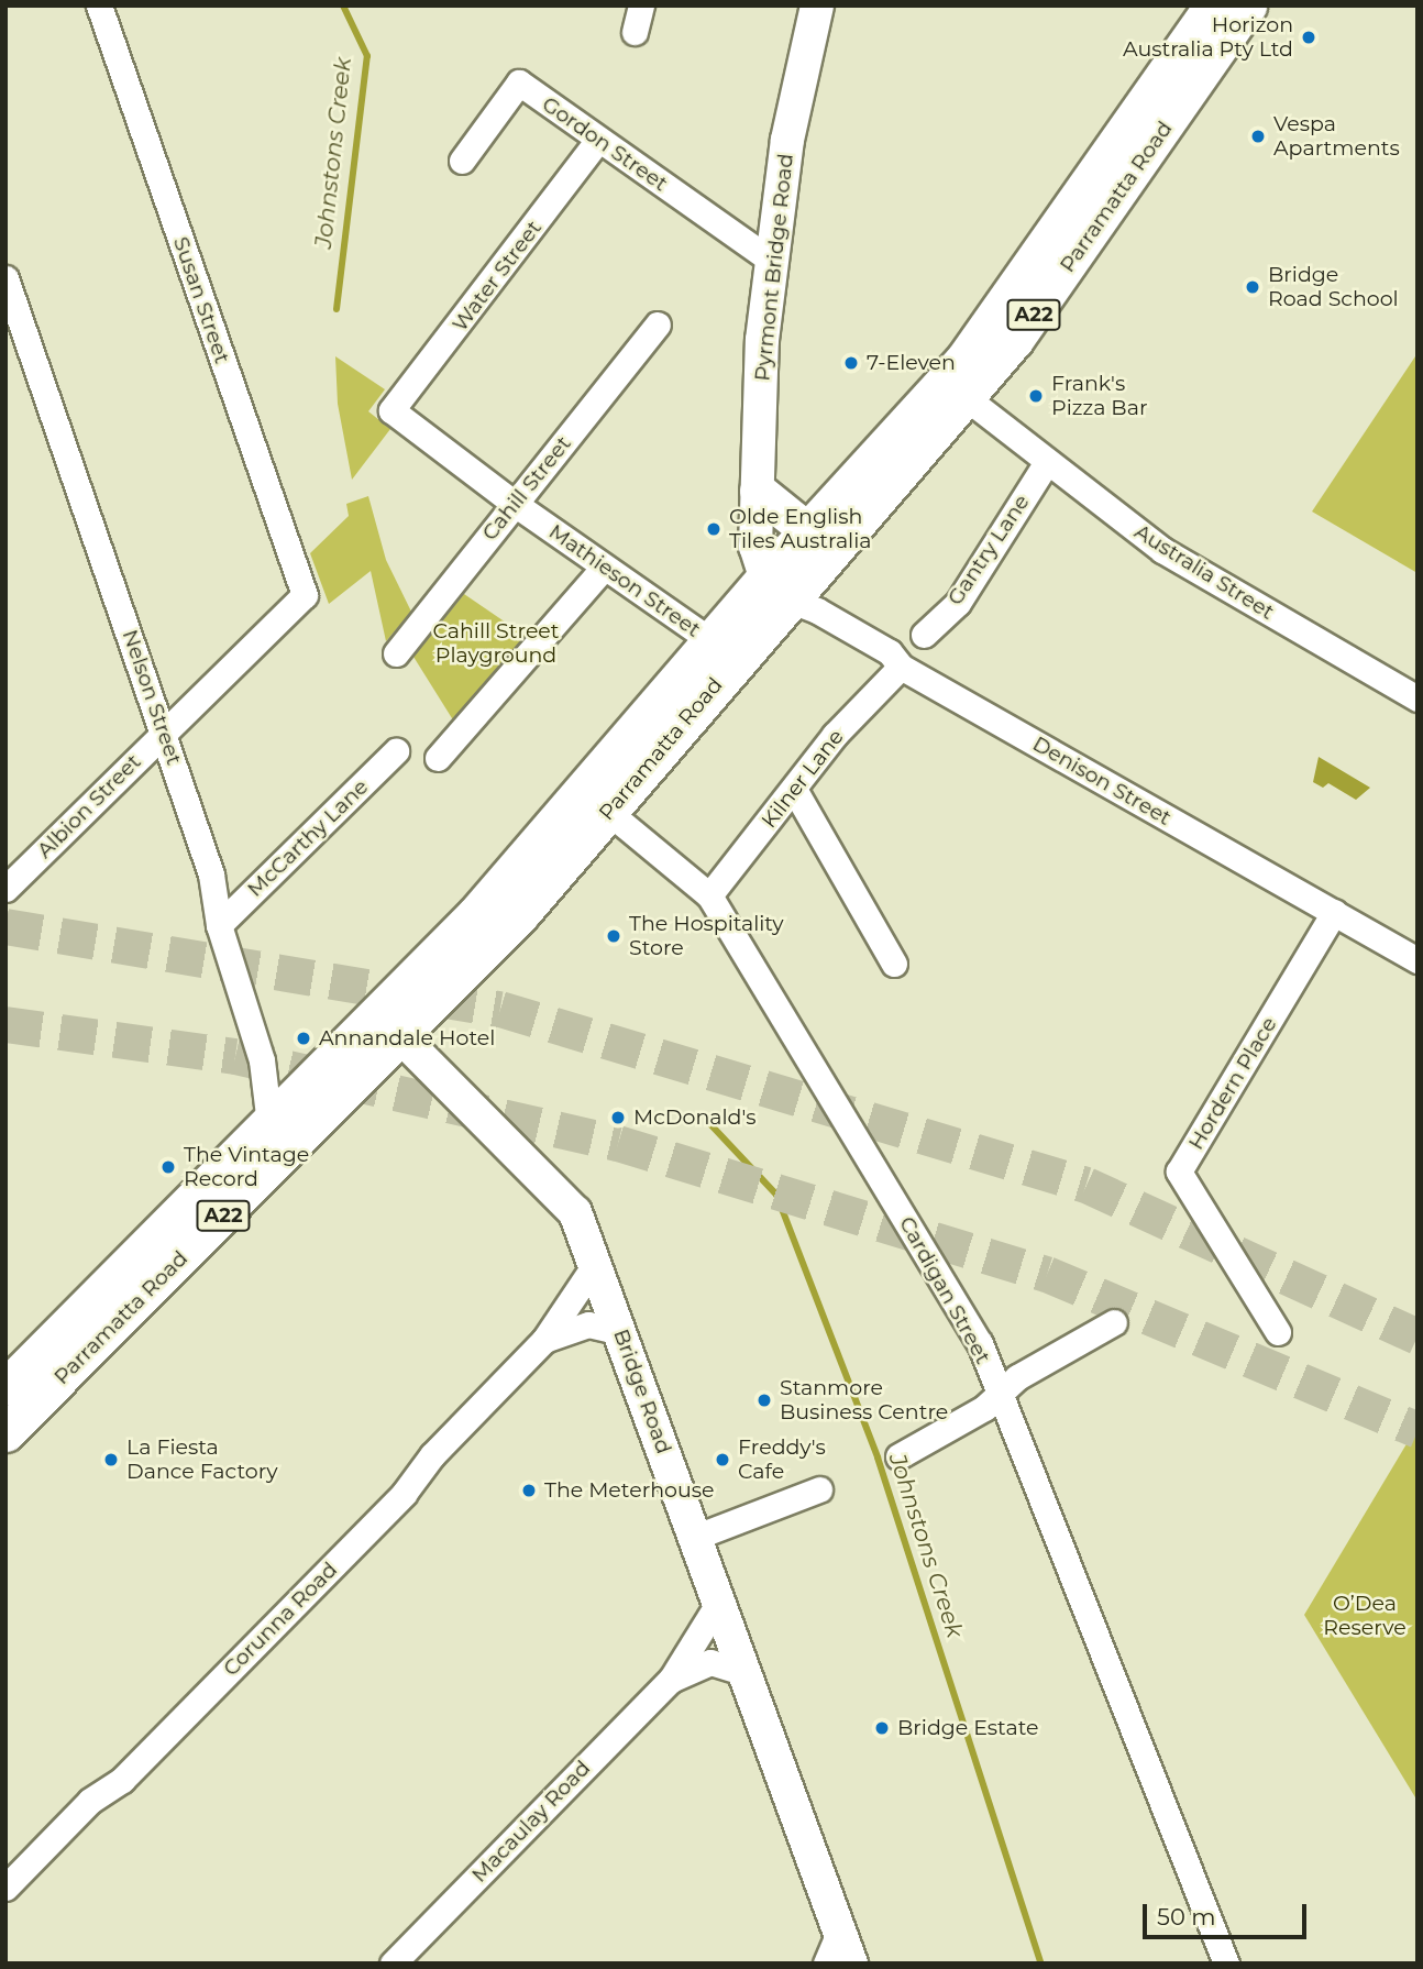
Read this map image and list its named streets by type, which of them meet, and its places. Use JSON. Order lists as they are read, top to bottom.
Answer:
{
  "streets": {
    "highway": ["Parramatta Road", "A22"],
    "main road": ["Pyrmont Bridge Road", "Bridge Road"],
    "street": [
      "Gordon Street",
      "Water Street",
      "Susan Street",
      "Cahill Street",
      "Gantry Lane",
      "Australia Street",
      "Mathieson Street",
      "Nelson Street",
      "Kilner Lane",
      "Denison Street",
      "Albion Street",
      "McCarthy Lane",
      "Hordern Place",
      "Cardigan Street",
      "Corunna Road",
      "Macaulay Road"
    ]
  },
  "crossings": [
    ["Gordon Street", "Pyrmont Bridge Road"],
    ["Gordon Street", "Water Street"],
    ["Parramatta Road", "Pyrmont Bridge Road"],
    ["Parramatta Road", "Australia Street"],
    ["Parramatta Road", "Mathieson Street"],
    ["Parramatta Road", "Nelson Street"],
    ["Parramatta Road", "Denison Street"],
    ["Parramatta Road", "Cardigan Street"],
    ["Parramatta Road", "Bridge Road"],
    ["Pyrmont Bridge Road", "Denison Street"],
    ["Water Street", "Mathieson Street"],
    ["Susan Street", "Albion Street"],
    ["Cahill Street", "Mathieson Street"],
    ["Gantry Lane", "Australia Street"],
    ["Nelson Street", "Albion Street"],
    ["Nelson Street", "McCarthy Lane"],
    ["Kilner Lane", "Denison Street"],
    ["Kilner Lane", "Cardigan Street"],
    ["Denison Street", "Hordern Place"],
    ["Bridge Road", "Corunna Road"],
    ["Bridge Road", "Macaulay Road"]
  ],
  "water": ["Johnstons Creek"],
  "parks": ["Cahill Street Playground", "O’Dea Reserve"],
  "places": [
    "Horizon Australia Pty Ltd",
    "Vespa Apartments",
    "Bridge Road School",
    "7-Eleven",
    "Frank's Pizza Bar",
    "Olde English Tiles Australia",
    "The Hospitality Store",
    "Annandale Hotel",
    "McDonald's",
    "The Vintage Record",
    "Stanmore Business Centre",
    "La Fiesta Dance Factory",
    "Freddy's Cafe",
    "The Meterhouse",
    "Bridge Estate"
  ],
  "scale_bar": "50 m"
}
